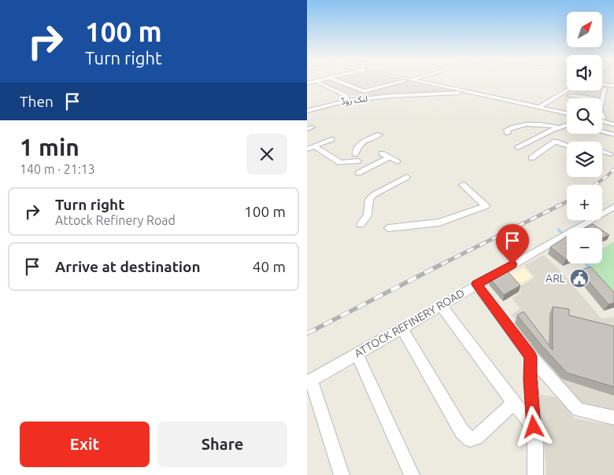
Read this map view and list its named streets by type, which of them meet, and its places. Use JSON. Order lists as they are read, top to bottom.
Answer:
{
  "streets": {
    "street": ["لنک روڈ", "ATTOCK REFINERY ROAD"]
  },
  "places": {
    "public building": ["ARL"]
  },
  "north": "top right",
  "page": {
    "turn": ["100 m", "Turn right"],
    "map_buttons": ["+", "−"],
    "then": "Then",
    "heading": ["1 min", "140 m · 21:13"],
    "list": [
      {
        "name": "Turn right",
        "note": "Attock Refinery Road",
        "value": "100 m"
      },
      {
        "name": "Arrive at destination",
        "value": "40 m"
      }
    ],
    "buttons": ["Exit", "Share"]
  }
}
